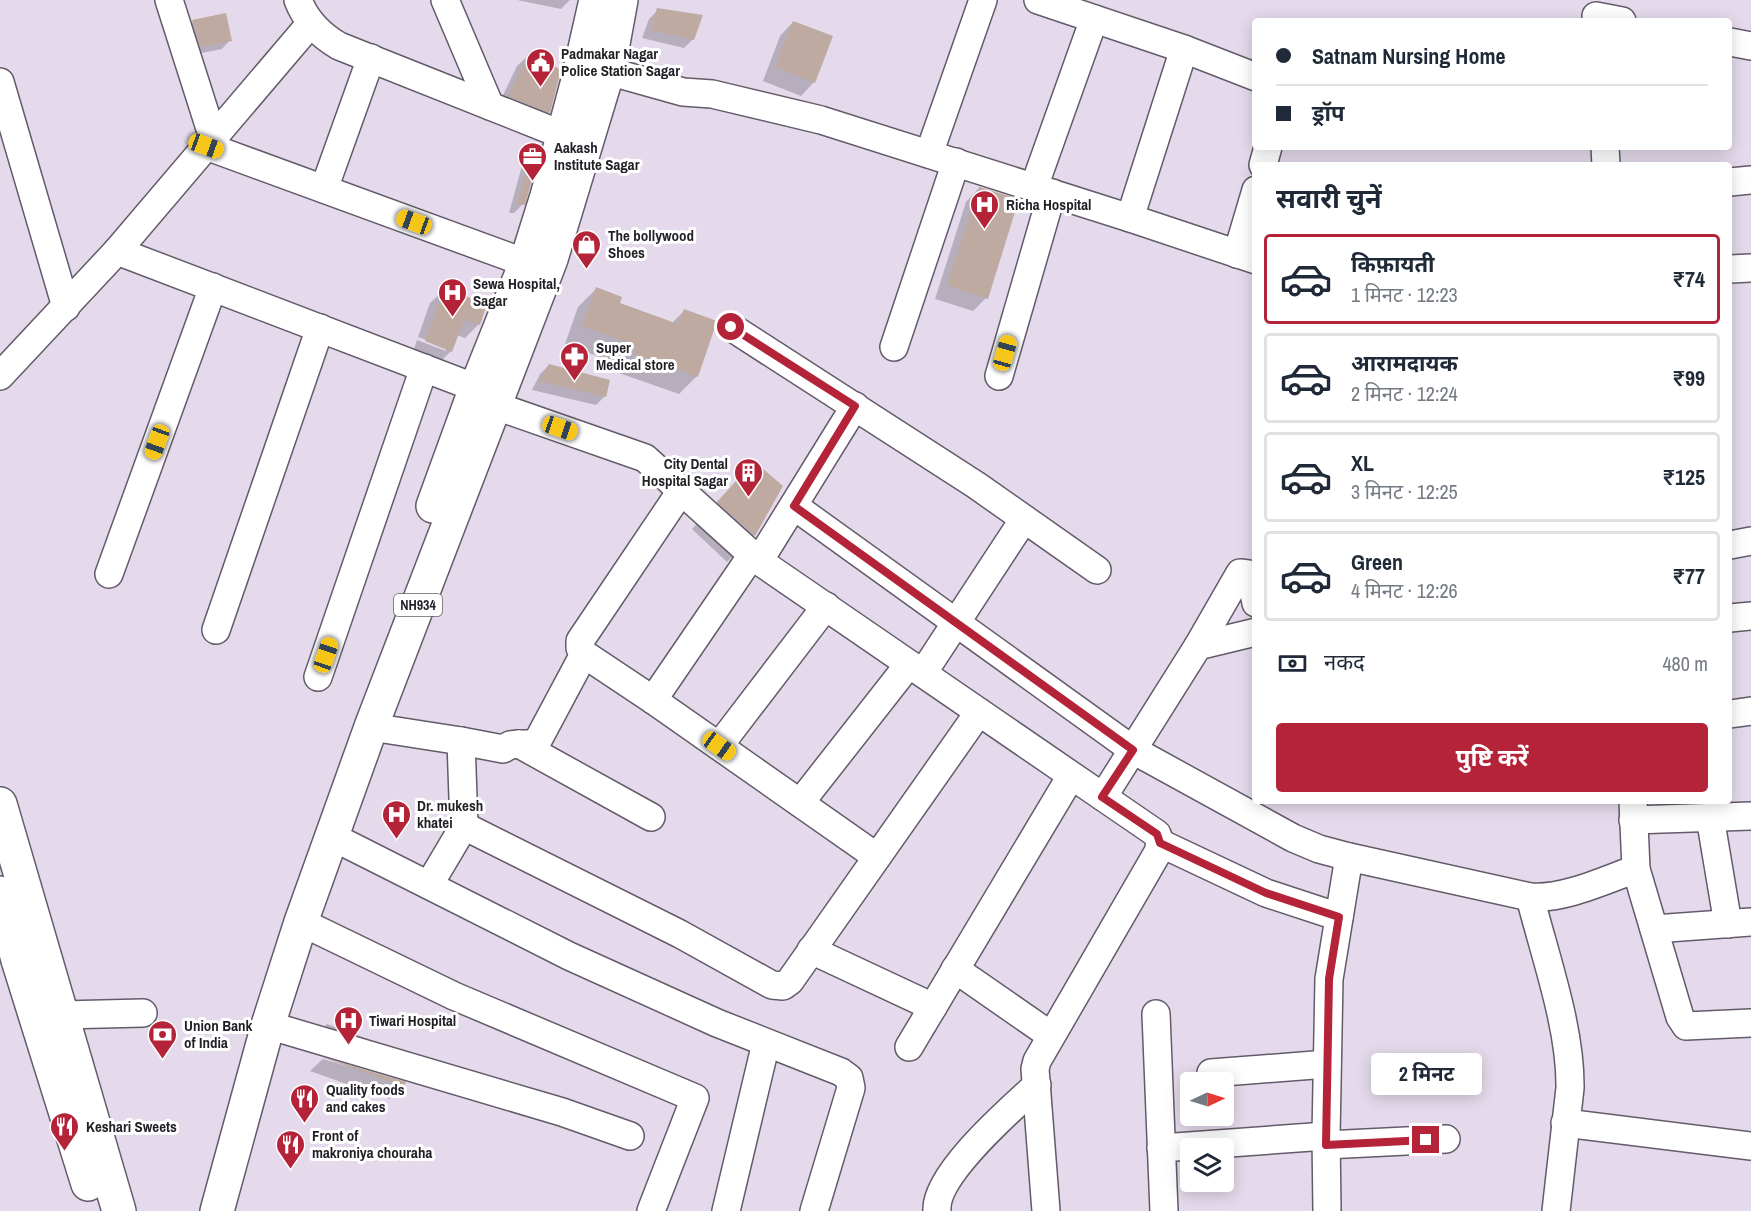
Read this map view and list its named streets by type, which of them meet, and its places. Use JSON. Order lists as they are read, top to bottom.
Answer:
{
  "streets": {
    "main road": ["NH934"]
  },
  "places": {
    "public building": ["Padmakar Nagar Police Station Sagar"],
    "office": ["Aakash Institute Sagar"],
    "hospital": [
      "Richa Hospital",
      "Sewa Hospital, Sagar",
      "Dr. mukesh khatei",
      "Tiwari Hospital"
    ],
    "shop": ["The bollywood Shoes"],
    "pharmacy": ["Super Medical store"],
    "building": ["City Dental Hospital Sagar"],
    "bank": ["Union Bank of India"],
    "restaurant": ["Quality foods and cakes", "Keshari Sweets", "Front of makroniya chouraha"]
  },
  "north": "right",
  "page": {
    "banner": ["Satnam Nursing Home", "ड्रॉप"],
    "heading": "सवारी चुनें",
    "list": [
      {
        "name": "किफ़ायती",
        "note": "1 मिनट · 12:23",
        "value": "₹74"
      },
      {
        "name": "आरामदायक",
        "note": "2 मिनट · 12:24",
        "value": "₹99"
      },
      {
        "name": "XL",
        "note": "3 मिनट · 12:25",
        "value": "₹125"
      },
      {
        "name": "Green",
        "note": "4 मिनट · 12:26",
        "value": "₹77"
      }
    ],
    "pay": ["नकद", "480 m"],
    "buttons": "पुष्टि करें",
    "bubble": "2 मिनट"
  }
}
